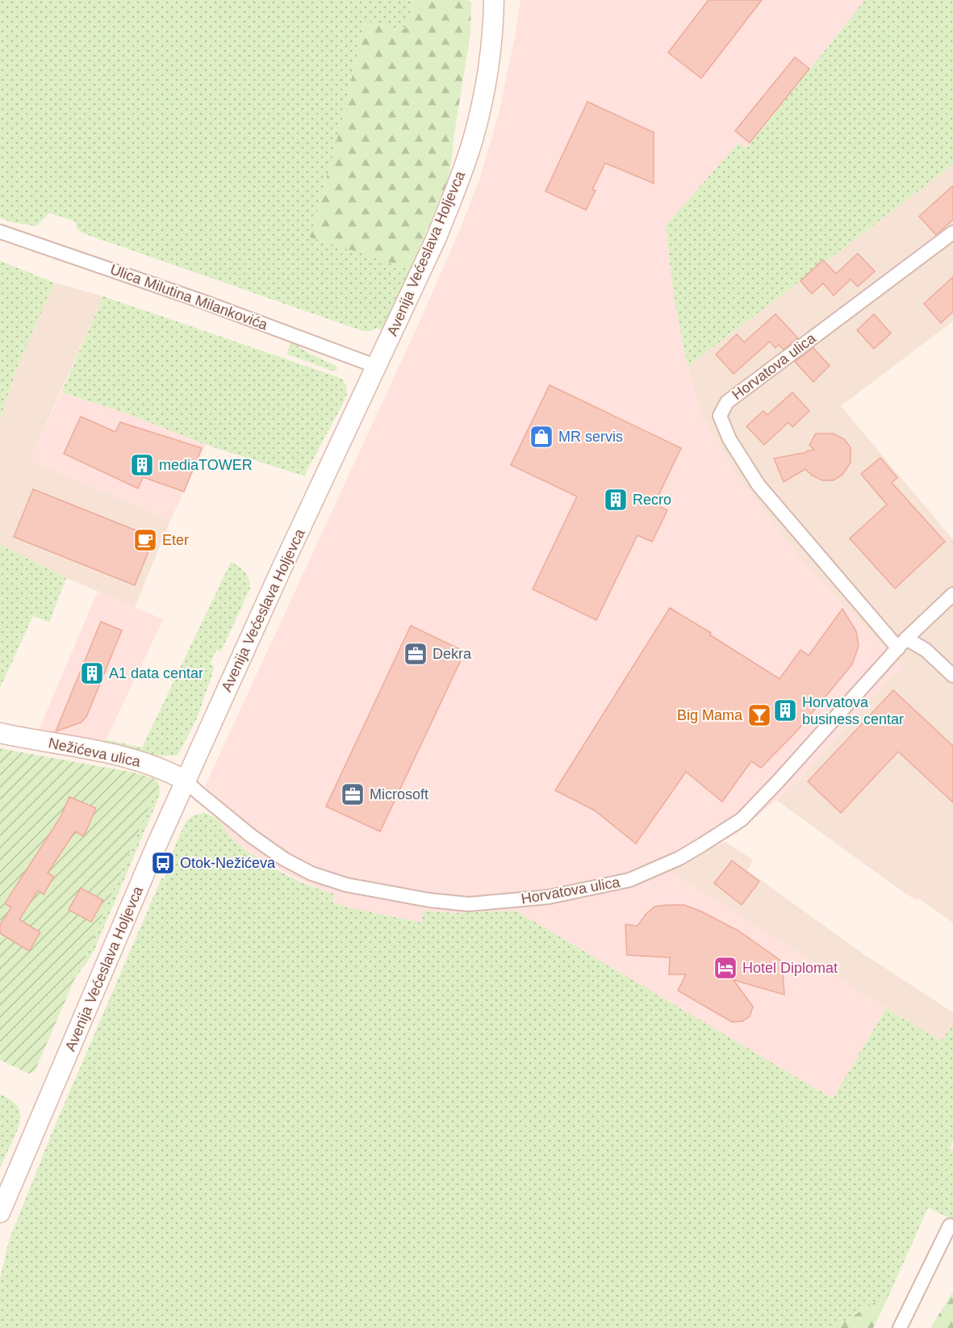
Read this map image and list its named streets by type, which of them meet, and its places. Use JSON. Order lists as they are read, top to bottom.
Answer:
{
  "streets": {
    "street": [
      "Avenija Većeslava Holjevca",
      "Ulica Milutina Milankovića",
      "Horvatova ulica",
      "Nežićeva ulica"
    ]
  },
  "crossings": [
    ["Avenija Većeslava Holjevca", "Ulica Milutina Milankovića"],
    ["Avenija Većeslava Holjevca", "Horvatova ulica"],
    ["Avenija Većeslava Holjevca", "Nežićeva ulica"],
    ["Horvatova ulica", "Nežićeva ulica"]
  ],
  "places": {
    "shop": ["MR servis"],
    "building": [
      "mediaTOWER",
      "Recro",
      "A1 data centar",
      "Horvatova business centar"
    ],
    "cafe": ["Eter"],
    "office": ["Dekra", "Microsoft"],
    "bar": ["Big Mama"],
    "bus stop": ["Otok-Nežićeva"],
    "hotel": ["Hotel Diplomat"]
  }
}
